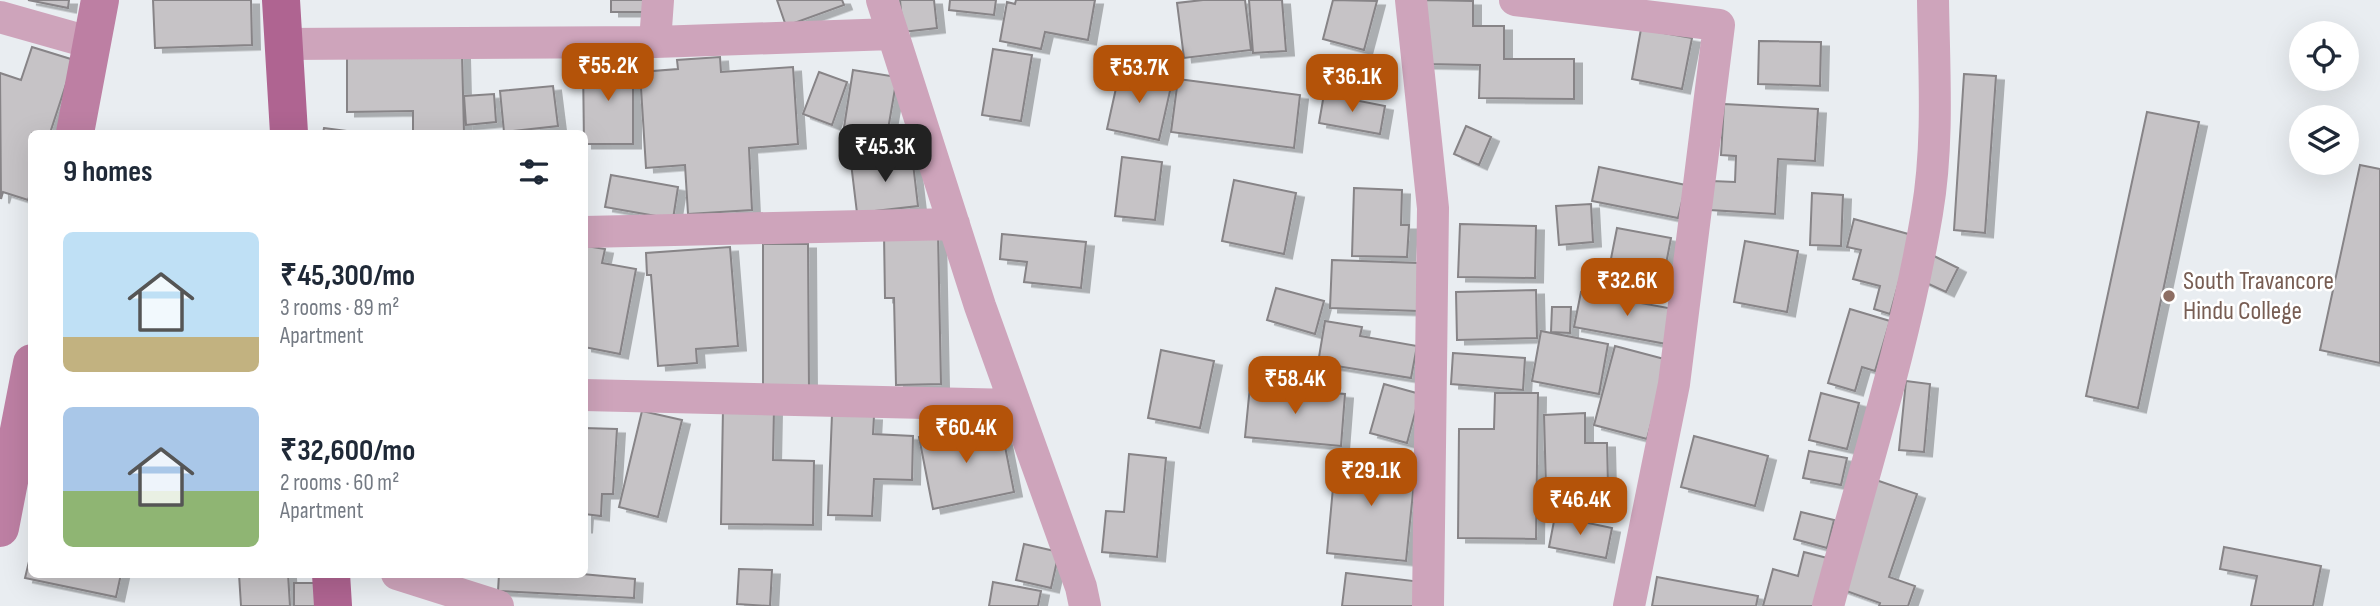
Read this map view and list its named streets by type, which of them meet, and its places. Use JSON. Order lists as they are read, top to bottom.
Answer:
{
  "places": ["South Travancore Hindu College"],
  "page": {
    "price": [
      "₹55.2K",
      "₹53.7K",
      "₹36.1K",
      "₹45.3K",
      "₹32.6K",
      "₹58.4K",
      "₹60.4K",
      "₹29.1K",
      "₹46.4K"
    ],
    "heading": "9 homes",
    "list": [
      {
        "name": "₹45,300/mo",
        "note": "3 rooms · 89 m² · Apartment"
      },
      {
        "name": "₹32,600/mo",
        "note": "2 rooms · 60 m² · Apartment"
      }
    ]
  }
}
